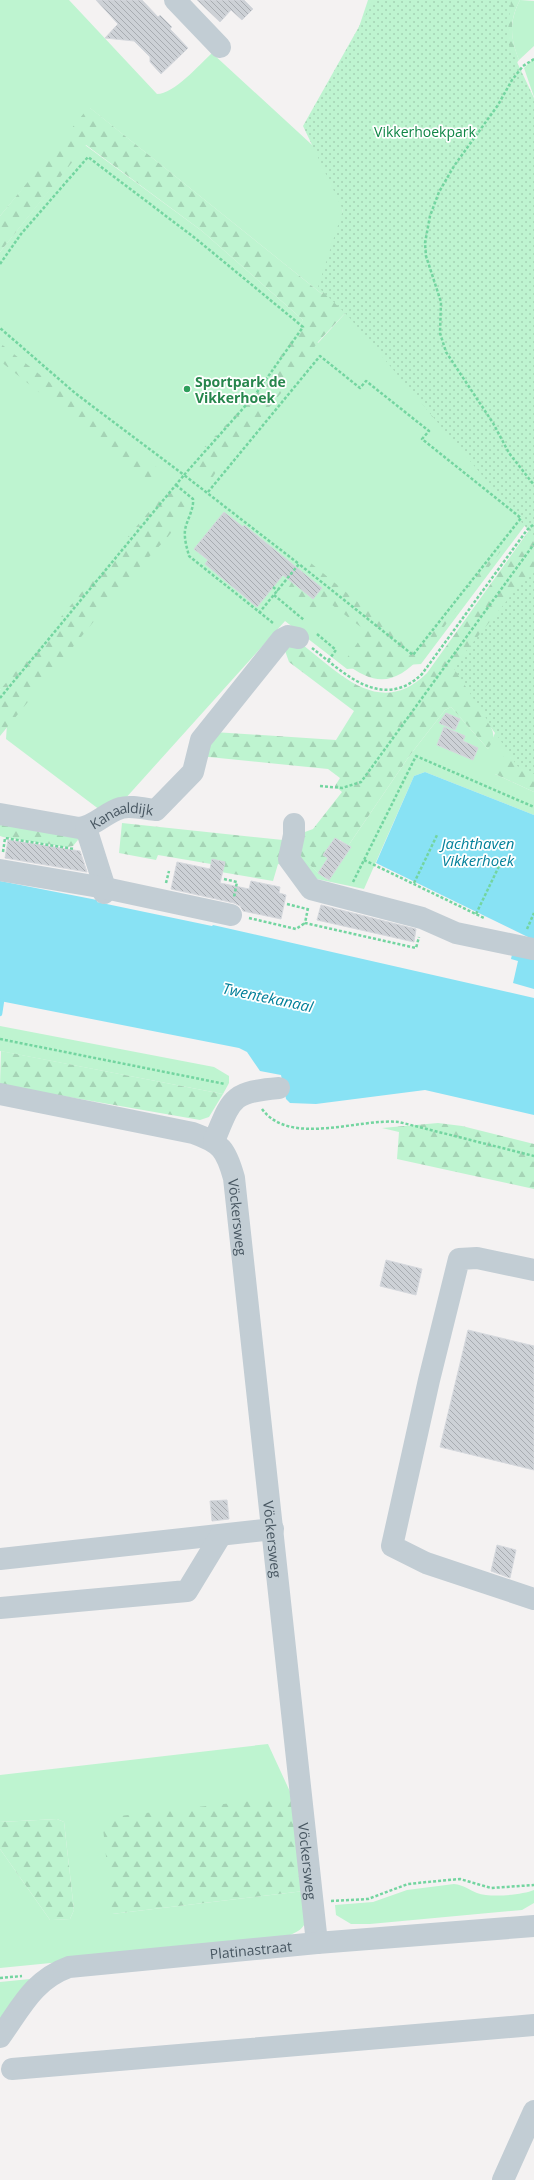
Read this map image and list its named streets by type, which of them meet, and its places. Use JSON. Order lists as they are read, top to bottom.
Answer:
{
  "streets": {
    "street": ["Kanaaldijk", "Vöckersweg", "Platinastraat"]
  },
  "crossings": [
    ["Vöckersweg", "Platinastraat"]
  ],
  "water": ["Jachthaven Vikkerhoek", "Twentekanaal"],
  "parks": ["Vikkerhoekpark"],
  "places": ["Sportpark de Vikkerhoek"]
}
